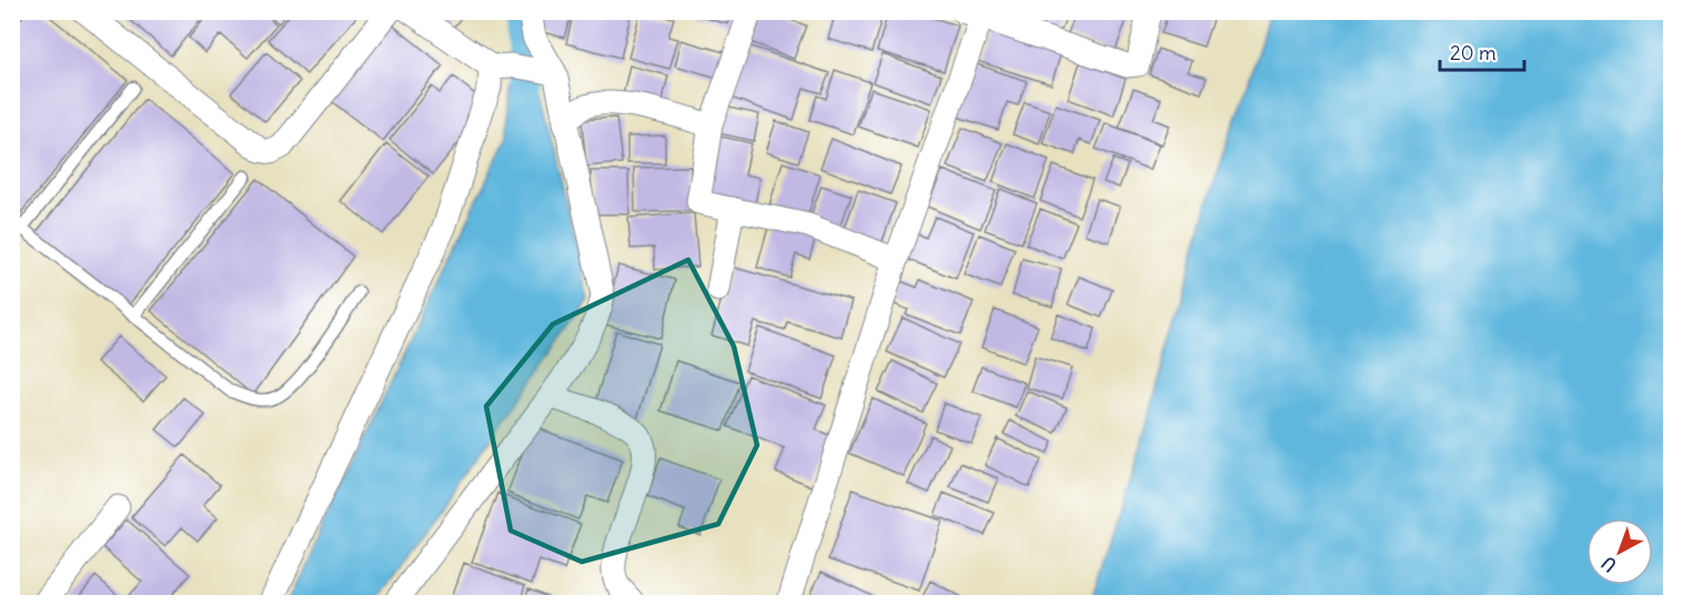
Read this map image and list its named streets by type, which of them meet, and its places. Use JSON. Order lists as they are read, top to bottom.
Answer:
{
  "scale_bar": "20 m",
  "north": "bottom left"
}
